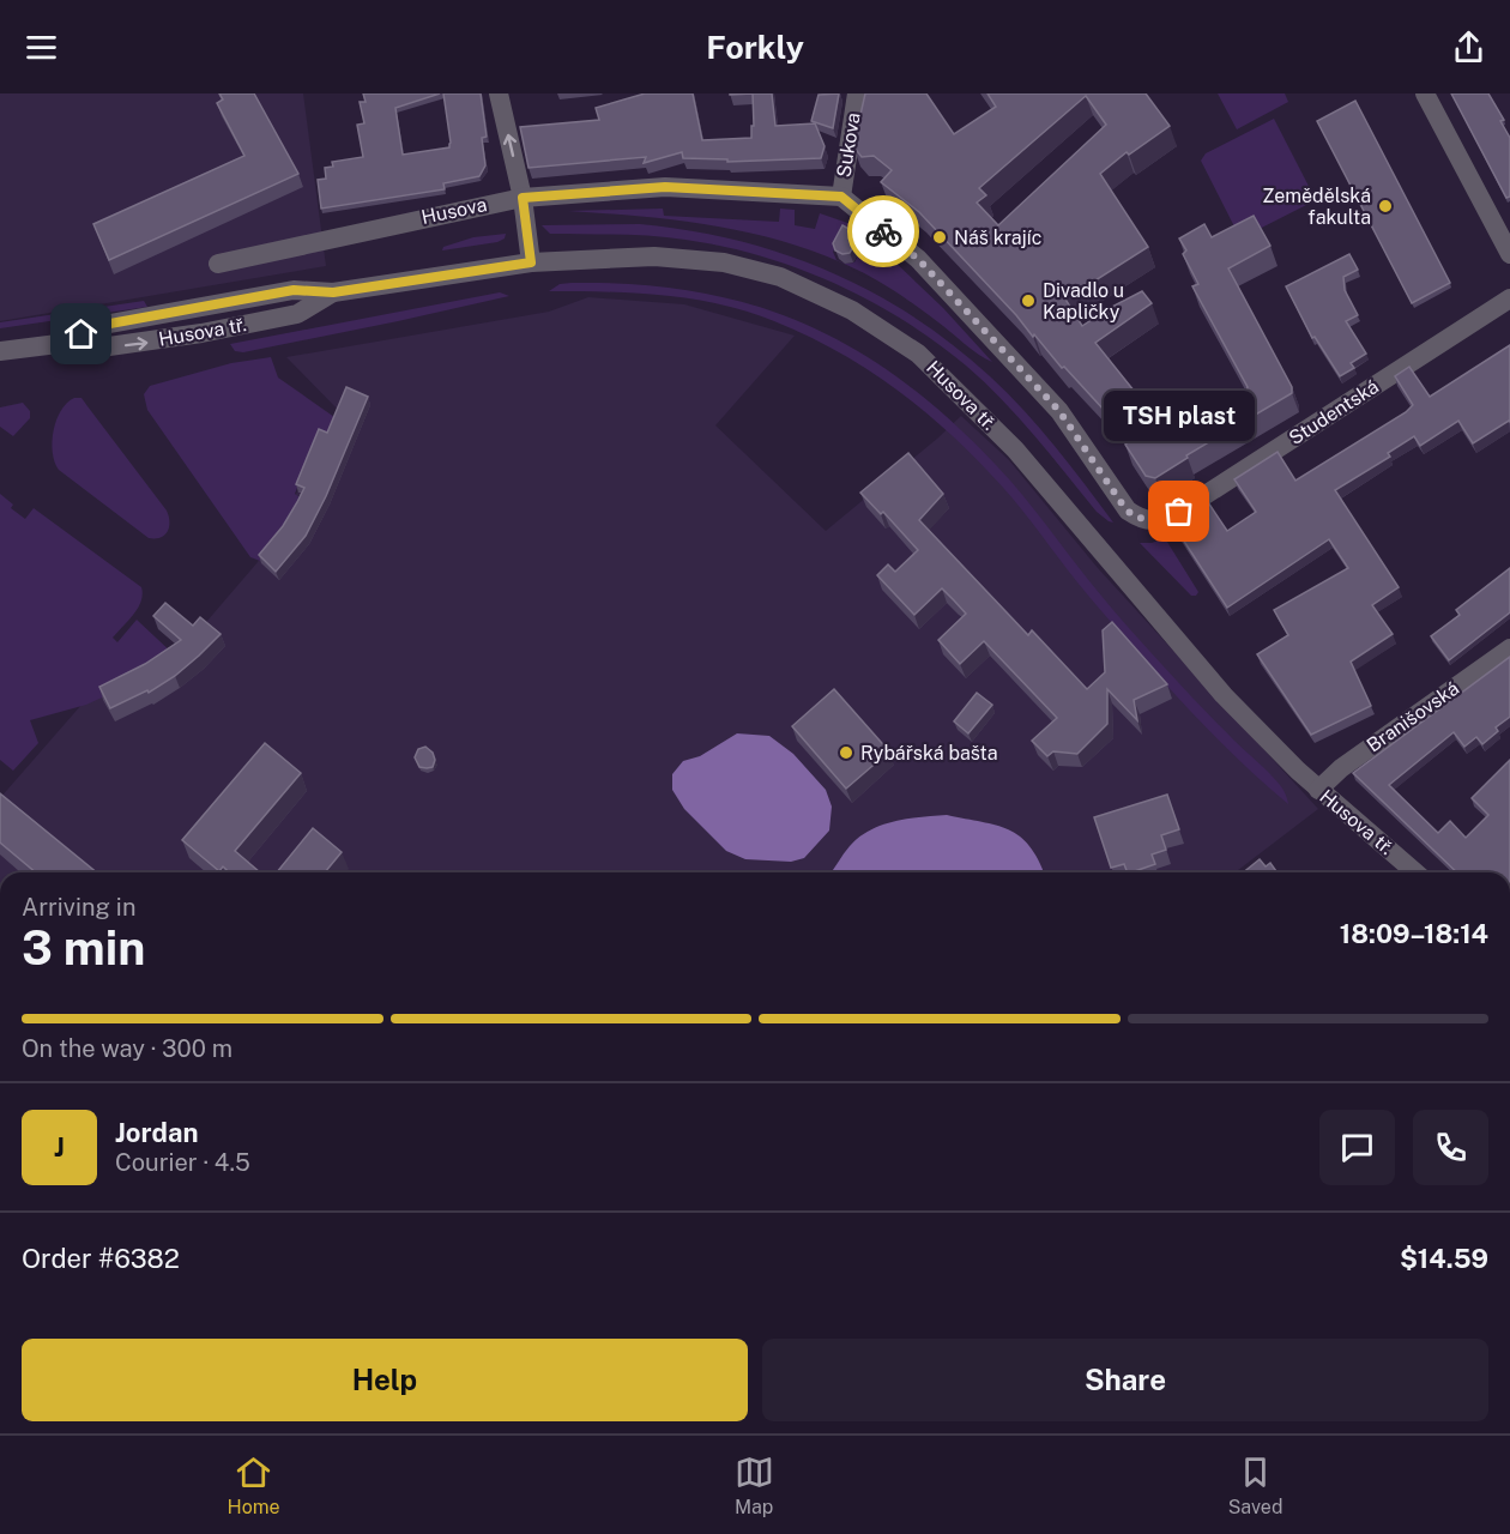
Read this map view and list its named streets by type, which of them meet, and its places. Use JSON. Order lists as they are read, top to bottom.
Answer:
{
  "streets": {
    "street": [
      "Sukova",
      "Husova",
      "Husova tř.",
      "Studentská",
      "Branišovská"
    ]
  },
  "crossings": [
    ["Sukova", "Husova"],
    ["Sukova", "Studentská"],
    ["Husova", "Studentská"],
    ["Husova tř.", "Branišovská"]
  ],
  "places": [
    "Zemědělská fakulta",
    "Náš krajíc",
    "Divadlo u Kapličky",
    "TSH plast",
    "Rybářská bašta"
  ],
  "page": {
    "header": "Forkly",
    "bubble": "TSH plast",
    "heading": ["3 min", "Arriving in", "18:09–18:14"],
    "panel": [
      "Jordan",
      "Courier · 4.5",
      "Order #6382",
      "$14.59"
    ],
    "bar": "On the way · 300 m",
    "round": "J",
    "buttons": ["Help", "Share"],
    "tabs": ["Home", "Map", "Saved"]
  }
}
